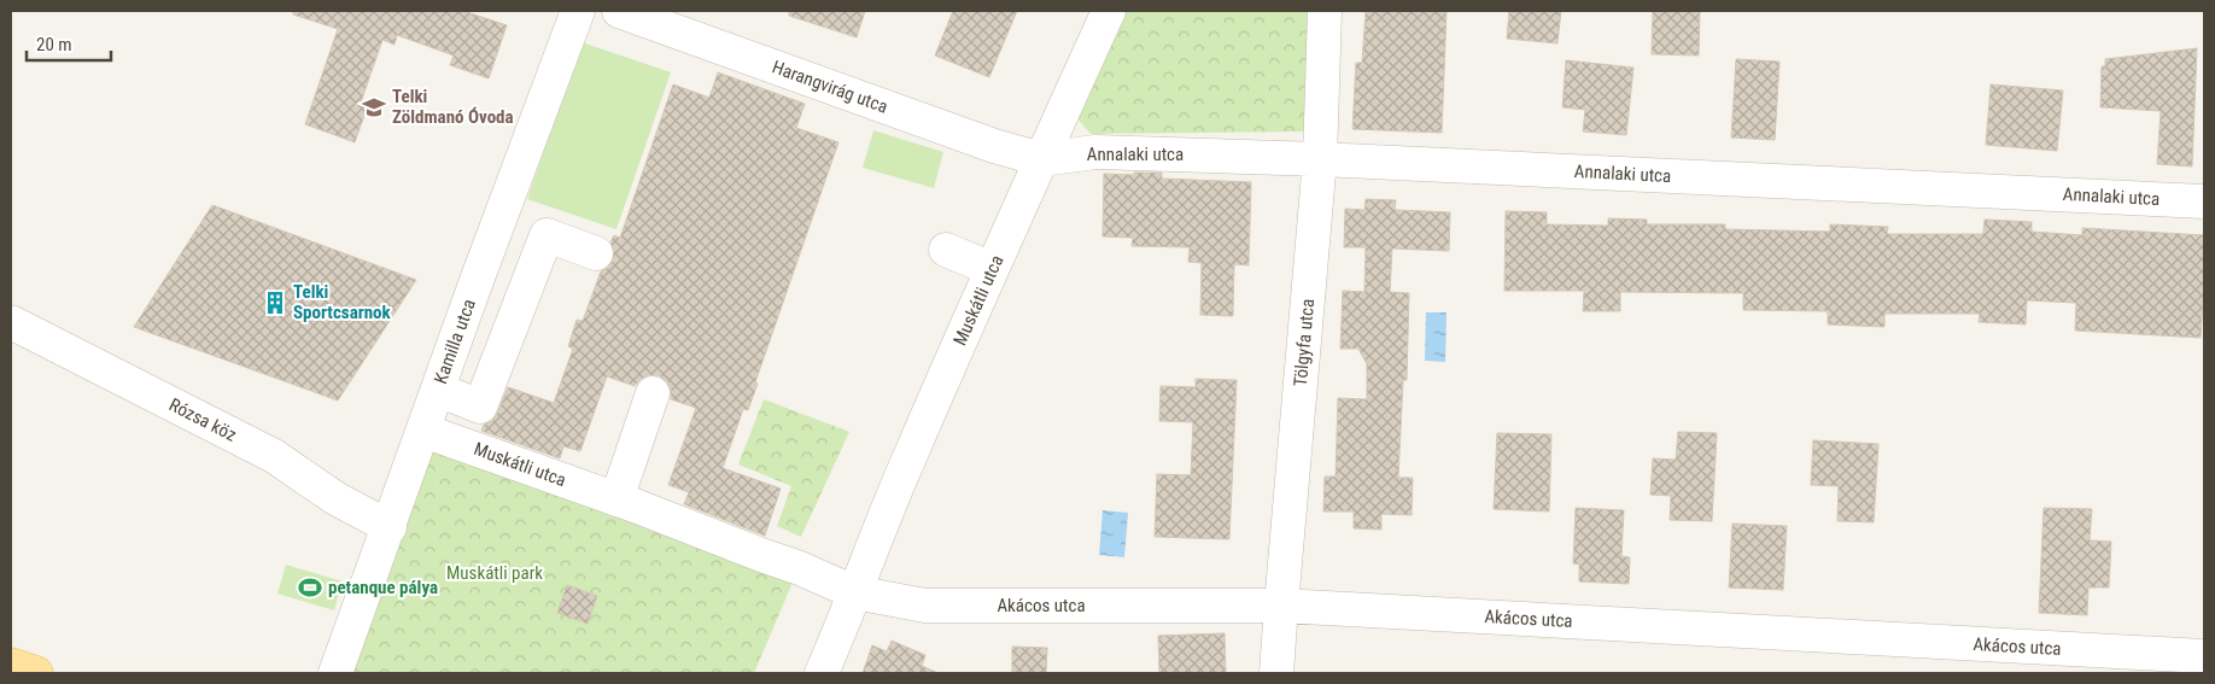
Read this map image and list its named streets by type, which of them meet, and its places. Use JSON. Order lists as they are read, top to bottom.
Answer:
{
  "streets": {
    "street": [
      "Harangvirág utca",
      "Annalaki utca",
      "Muskátli utca",
      "Kamilla utca",
      "Tölgyfa utca",
      "Rózsa köz",
      "Akácos utca"
    ]
  },
  "crossings": [
    ["Harangvirág utca", "Annalaki utca"],
    ["Harangvirág utca", "Muskátli utca"],
    ["Annalaki utca", "Muskátli utca"],
    ["Annalaki utca", "Tölgyfa utca"],
    ["Muskátli utca", "Kamilla utca"],
    ["Muskátli utca", "Akácos utca"],
    ["Kamilla utca", "Rózsa köz"],
    ["Tölgyfa utca", "Akácos utca"]
  ],
  "parks": ["Muskátli park"],
  "places": {
    "school or university": ["Telki Zöldmanó Óvoda"],
    "building": ["Telki Sportcsarnok"],
    "sports": ["petanque pálya"]
  },
  "scale_bar": "20 m"
}
